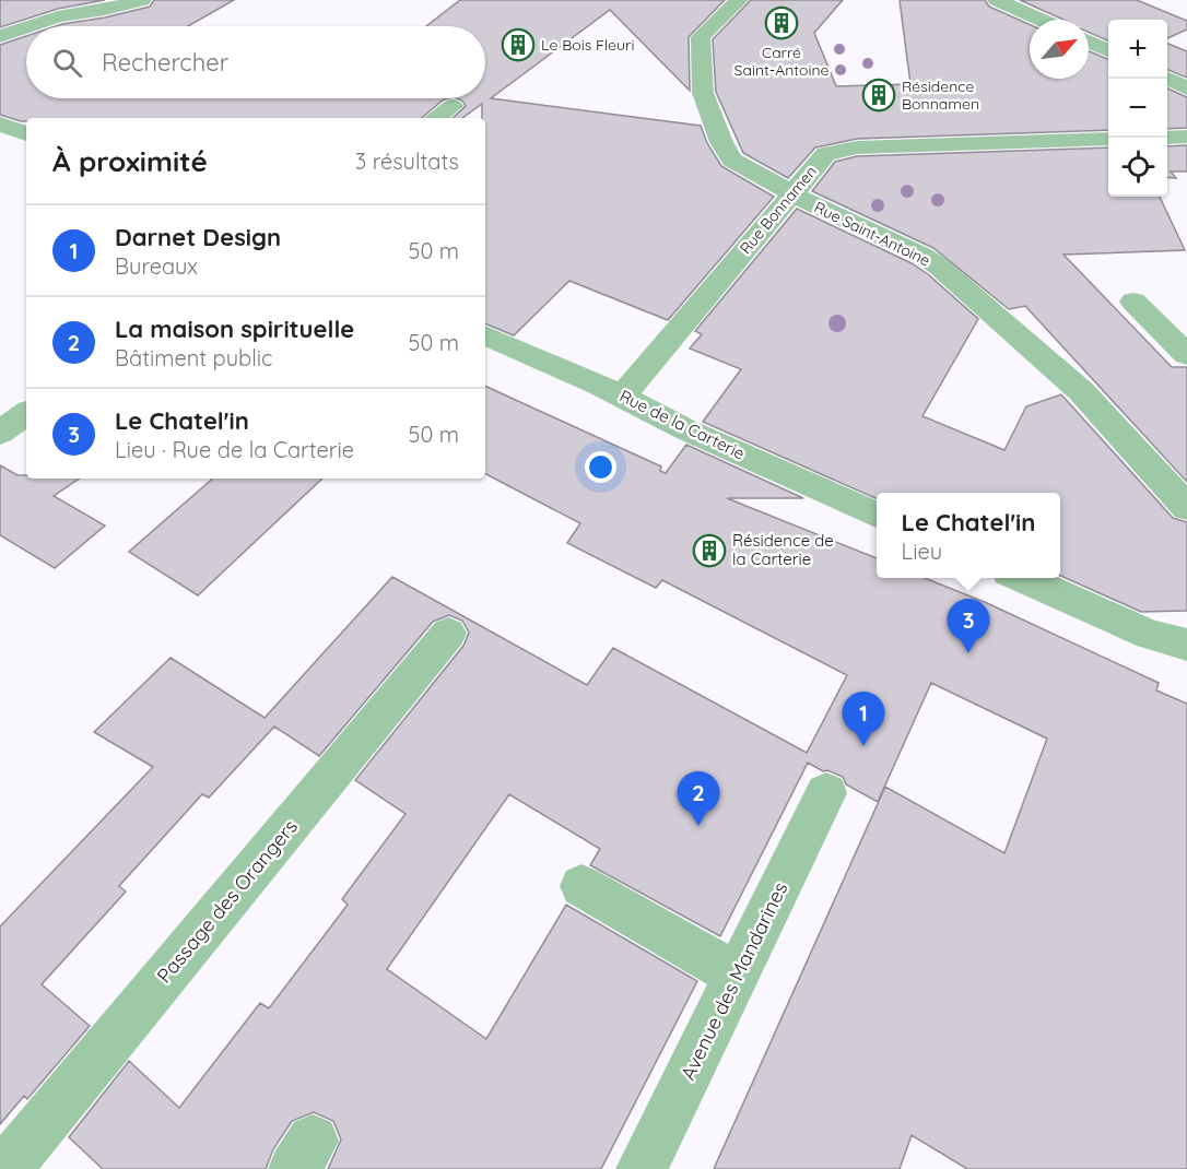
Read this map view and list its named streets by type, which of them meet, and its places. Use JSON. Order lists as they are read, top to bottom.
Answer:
{
  "streets": {
    "street": [
      "Rue Bonnamen",
      "Rue Saint-Antoine",
      "Rue de la Carterie",
      "Passage des Orangers",
      "Avenue des Mandarines"
    ]
  },
  "crossings": [
    ["Rue Bonnamen", "Rue Saint-Antoine"],
    ["Rue Bonnamen", "Rue de la Carterie"]
  ],
  "places": {
    "building": [
      "Carré Saint-Antoine",
      "Le Bois Fleuri",
      "Résidence Bonnamen",
      "Résidence de la Carterie"
    ]
  },
  "north": "top right",
  "page": {
    "map_buttons": ["+", "−"],
    "search": "Rechercher",
    "heading": ["À proximité", "3 résultats"],
    "list": [
      {
        "mark": "1",
        "name": "Darnet Design",
        "note": "Bureaux",
        "value": "50 m"
      },
      {
        "mark": "2",
        "name": "La maison spirituelle",
        "note": "Bâtiment public",
        "value": "50 m"
      },
      {
        "mark": "3",
        "name": "Le Chatel'in",
        "note": "Lieu · Rue de la Carterie",
        "value": "50 m"
      }
    ],
    "popup": ["Le Chatel'in", "Lieu"],
    "pins": ["3", "1", "2"]
  }
}
